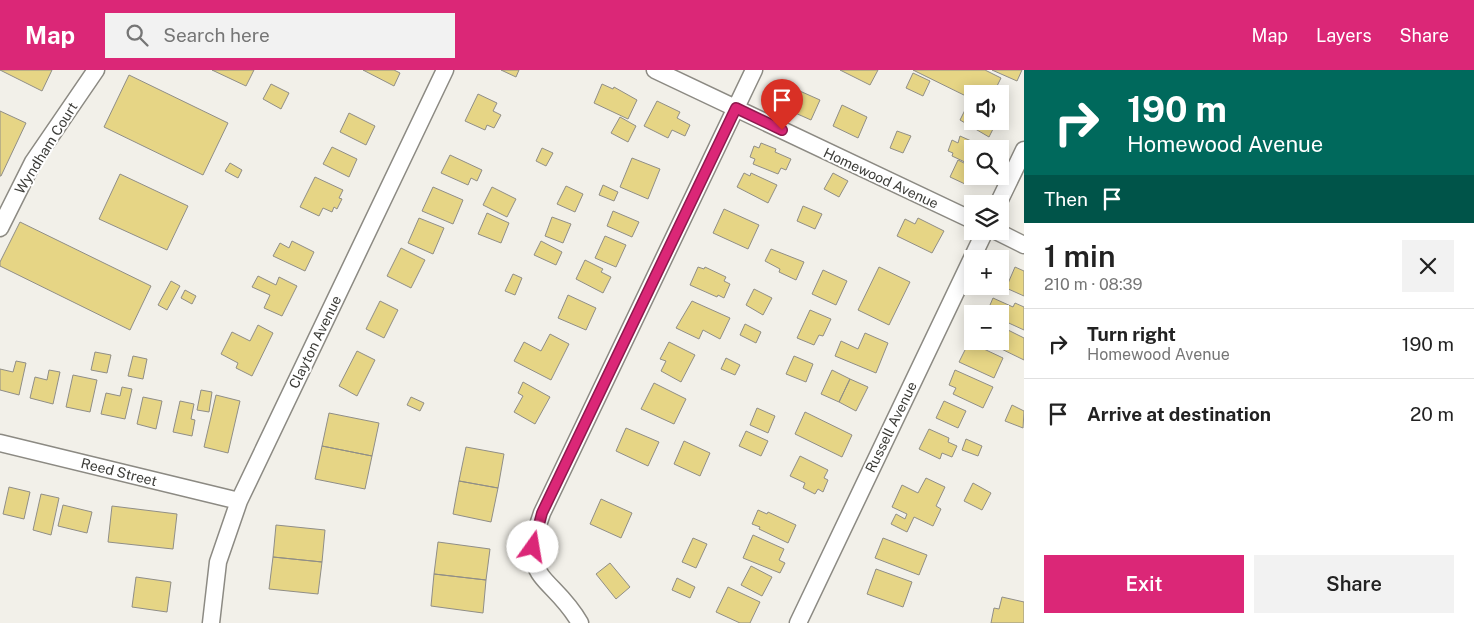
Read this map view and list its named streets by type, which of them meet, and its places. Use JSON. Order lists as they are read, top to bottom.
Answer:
{
  "streets": {
    "street": [
      "Wyndham Court",
      "Homewood Avenue",
      "Clayton Avenue",
      "Russell Avenue",
      "Reed Street"
    ]
  },
  "crossings": [
    ["Clayton Avenue", "Reed Street"]
  ],
  "page": {
    "header": "Map",
    "search": "Search here",
    "nav": ["Map", "Layers", "Share"],
    "turn": ["190 m", "Homewood Avenue"],
    "map_buttons": ["+", "−"],
    "then": "Then",
    "heading": ["1 min", "210 m · 08:39"],
    "list": [
      {
        "name": "Turn right",
        "note": "Homewood Avenue",
        "value": "190 m"
      },
      {
        "name": "Arrive at destination",
        "value": "20 m"
      }
    ],
    "buttons": ["Exit", "Share"]
  }
}
